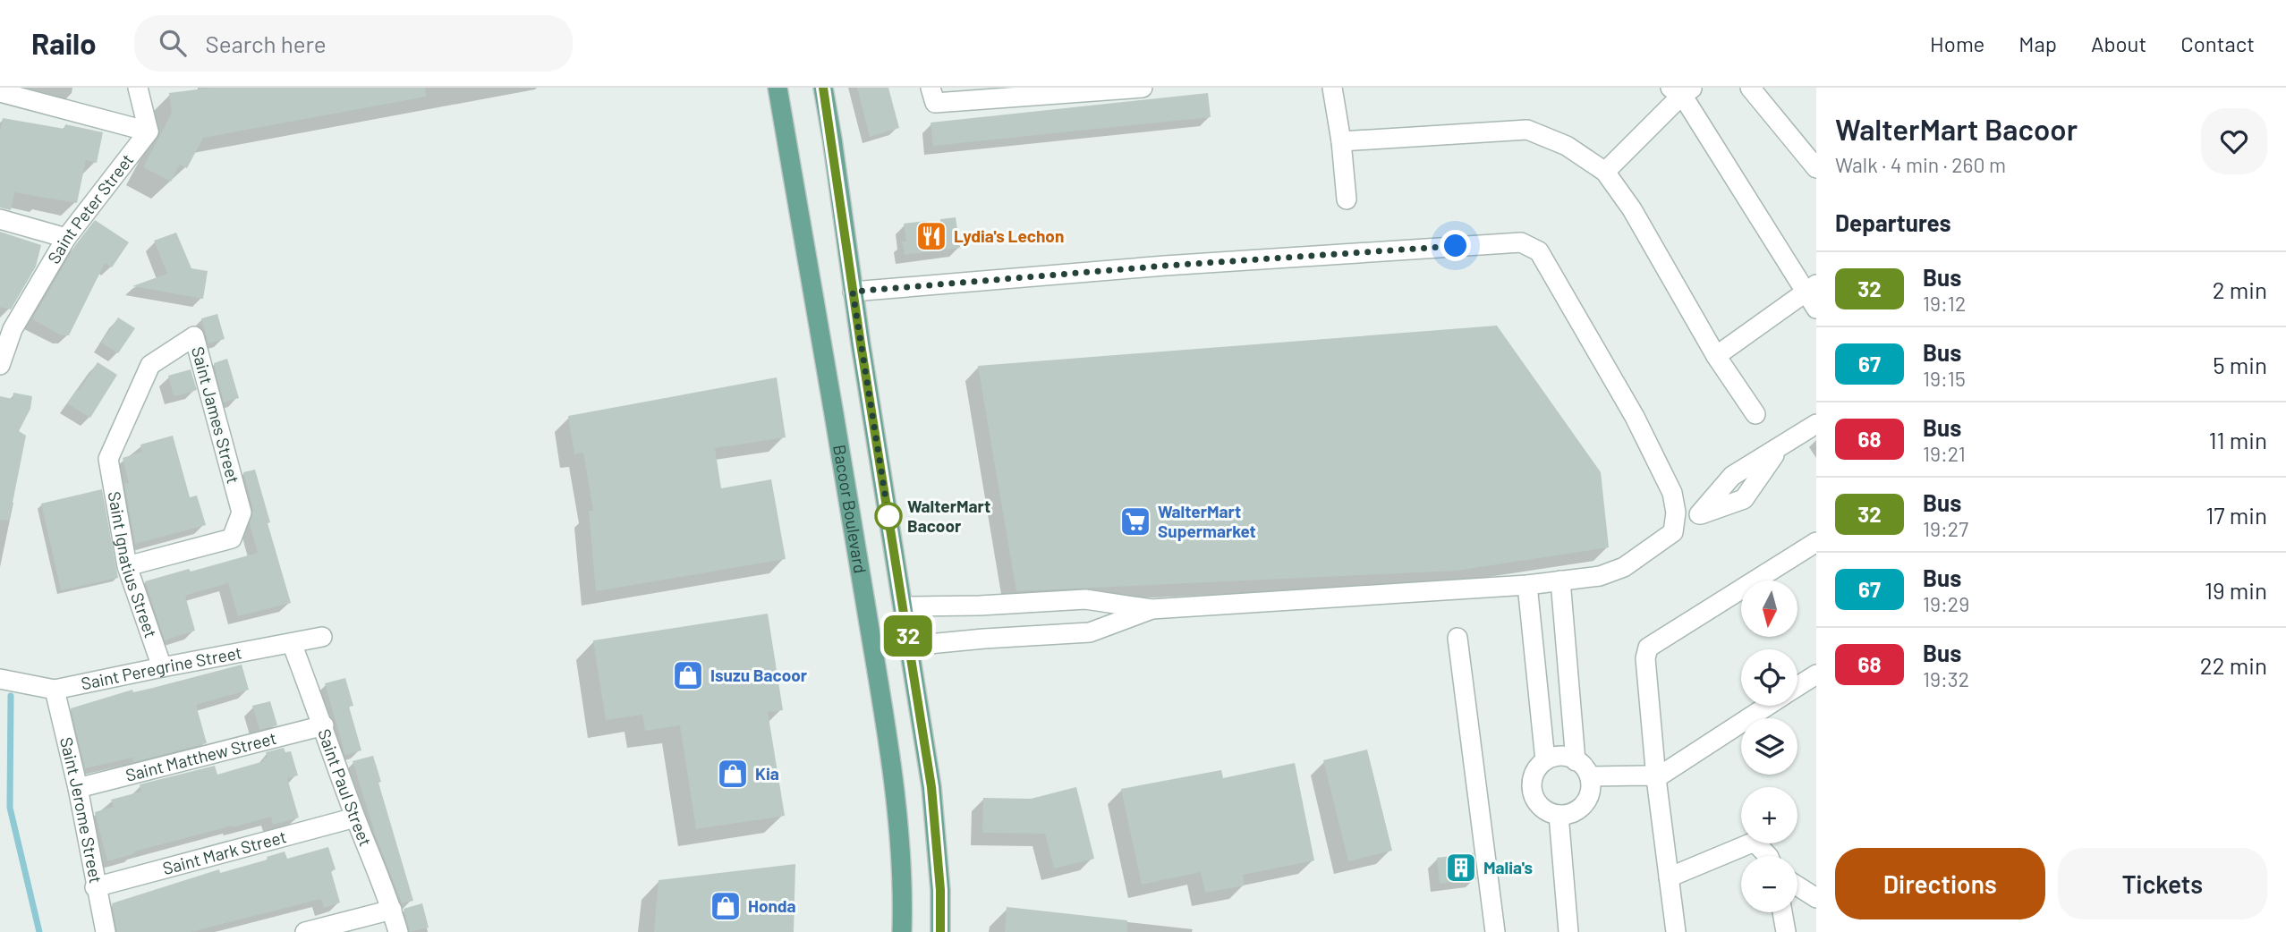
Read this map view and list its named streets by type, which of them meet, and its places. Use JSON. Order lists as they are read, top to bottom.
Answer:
{
  "streets": {
    "main road": ["Bacoor Boulevard"],
    "street": [
      "Saint Peter Street",
      "Saint James Street",
      "Saint Ignatius Street",
      "Saint Peregrine Street",
      "Saint Matthew Street",
      "Saint Paul Street",
      "Saint Jerome Street",
      "Saint Mark Street"
    ]
  },
  "crossings": [
    ["Saint James Street", "Saint Ignatius Street"],
    ["Saint Ignatius Street", "Saint Peregrine Street"],
    ["Saint Peregrine Street", "Saint Paul Street"],
    ["Saint Peregrine Street", "Saint Jerome Street"],
    ["Saint Matthew Street", "Saint Paul Street"],
    ["Saint Matthew Street", "Saint Jerome Street"],
    ["Saint Paul Street", "Saint Mark Street"],
    ["Saint Jerome Street", "Saint Mark Street"]
  ],
  "places": {
    "restaurant": ["Lydia's Lechon"],
    "other": ["WalterMart Bacoor"],
    "supermarket": ["WalterMart Supermarket"],
    "shop": ["Isuzu Bacoor", "Kia", "Honda"],
    "building": ["Malia's"]
  },
  "lines": ["bus line 32"],
  "north": "bottom",
  "page": {
    "header": "Railo",
    "search": "Search here",
    "nav": [
      "Home",
      "Map",
      "About",
      "Contact"
    ],
    "on_map": "32",
    "heading": [
      ["WalterMart Bacoor", "Walk · 4 min · 260 m"],
      "Departures"
    ],
    "list": [
      {
        "mark": "32",
        "name": "Bus",
        "note": "19:12",
        "value": "2 min"
      },
      {
        "mark": "67",
        "name": "Bus",
        "note": "19:15",
        "value": "5 min"
      },
      {
        "mark": "68",
        "name": "Bus",
        "note": "19:21",
        "value": "11 min"
      },
      {
        "mark": "32",
        "name": "Bus",
        "note": "19:27",
        "value": "17 min"
      },
      {
        "mark": "67",
        "name": "Bus",
        "note": "19:29",
        "value": "19 min"
      },
      {
        "mark": "68",
        "name": "Bus",
        "note": "19:32",
        "value": "22 min"
      }
    ],
    "map_buttons": ["+", "−"],
    "buttons": ["Directions", "Tickets"]
  }
}
